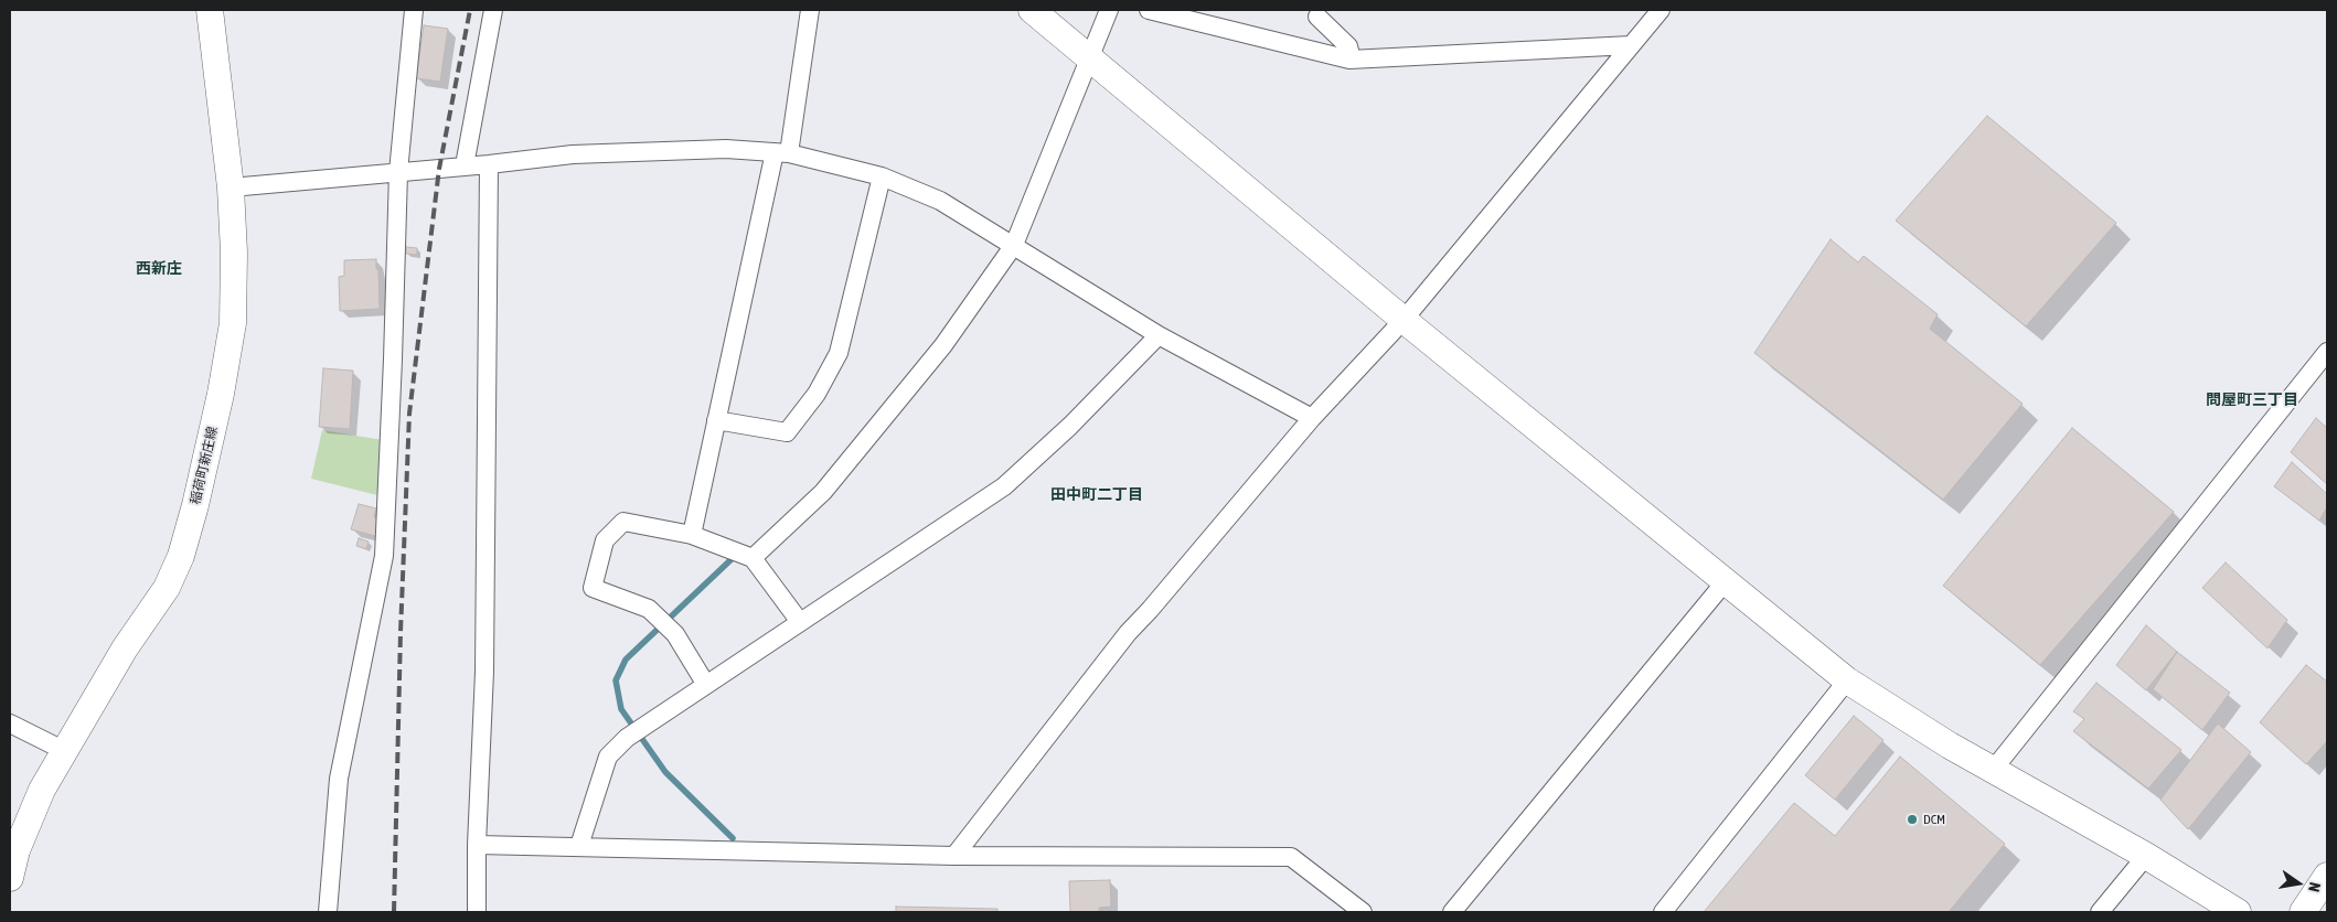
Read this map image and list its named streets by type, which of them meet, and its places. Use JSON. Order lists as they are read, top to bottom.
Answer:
{
  "streets": {
    "street": ["稲荷町新庄線"]
  },
  "districts": ["西新庄", "問屋町三丁目", "田中町二丁目"],
  "places": ["DCM"],
  "north": "right"
}
